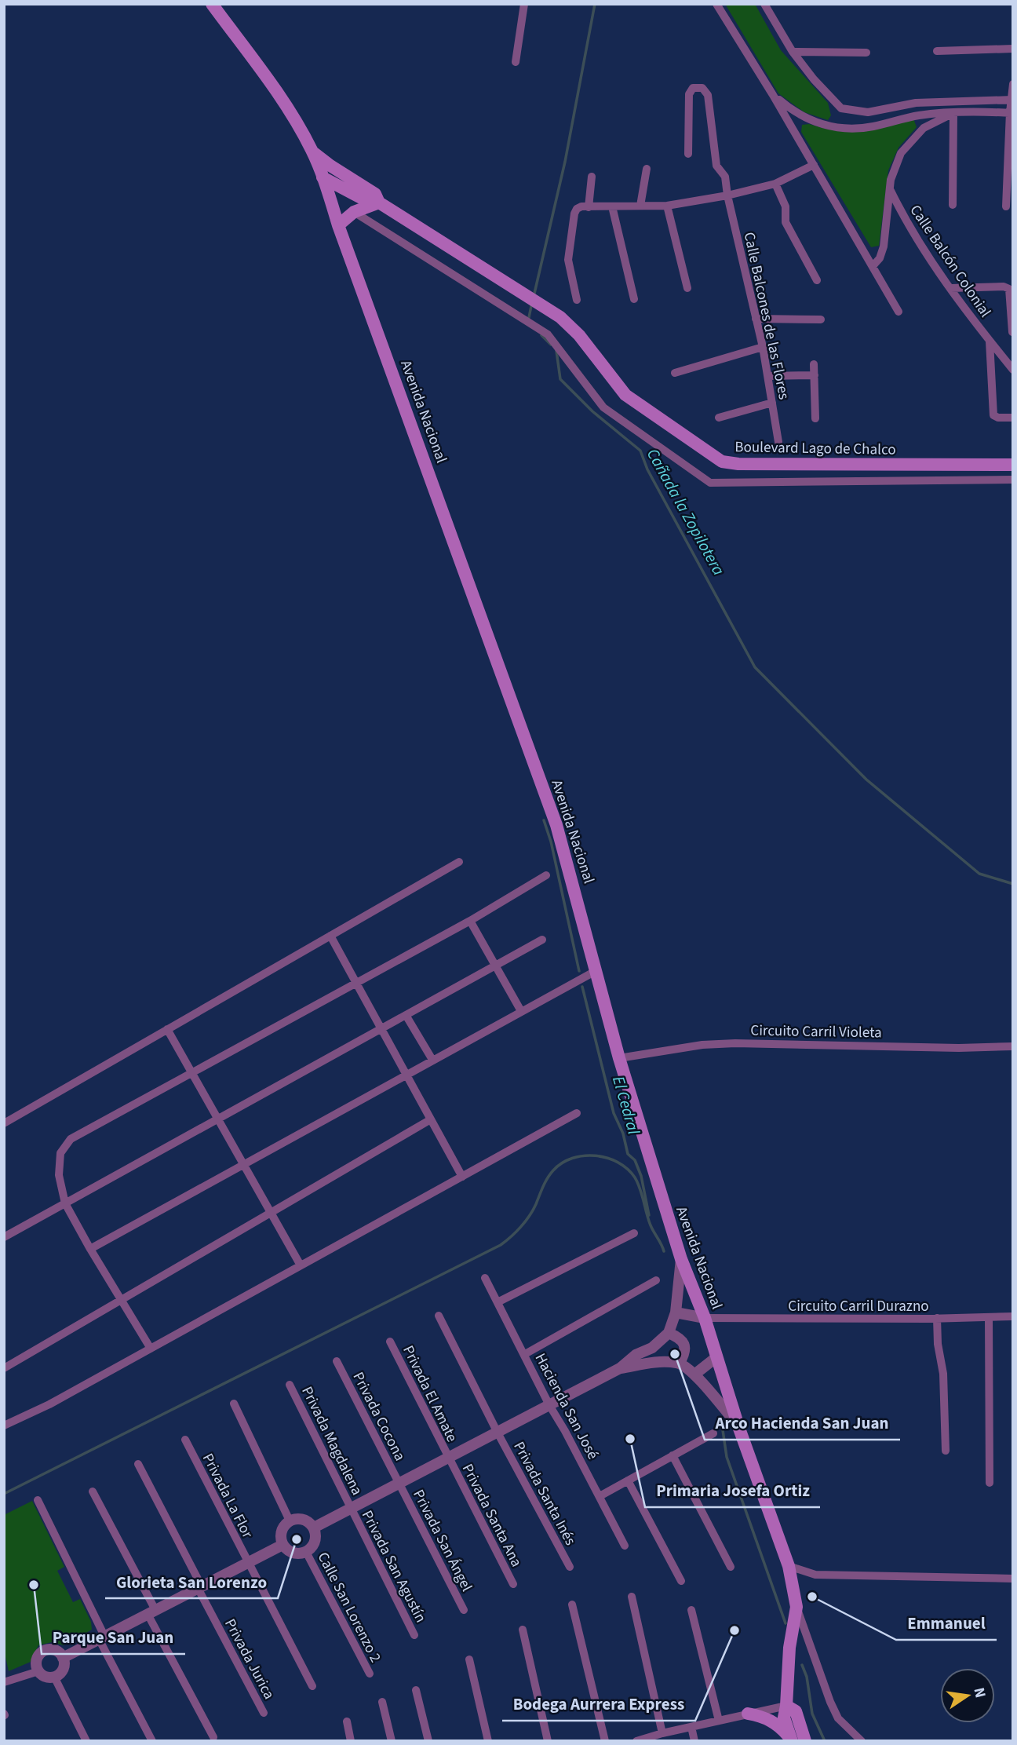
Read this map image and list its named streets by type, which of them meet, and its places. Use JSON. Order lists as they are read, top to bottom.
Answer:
{
  "streets": {
    "main road": ["Avenida Nacional", "Boulevard Lago de Chalco"],
    "street": [
      "Calle Balcón Colonial",
      "Calle Balcones de las Flores",
      "Circuito Carril Violeta",
      "Circuito Carril Durazno",
      "Privada El Amate",
      "Hacienda San José",
      "Privada Cocona",
      "Privada Magdalena",
      "Privada Santa Inés",
      "Privada La Flor",
      "Privada Santa Ana",
      "Privada San Ángel",
      "Privada San Agustín",
      "Calle San Lorenzo 2",
      "Privada Jurica"
    ]
  },
  "crossings": [
    ["Avenida Nacional", "Boulevard Lago de Chalco"],
    ["Avenida Nacional", "Circuito Carril Violeta"],
    ["Avenida Nacional", "Circuito Carril Durazno"],
    ["Privada El Amate", "Privada Santa Ana"],
    ["Privada Cocona", "Privada San Ángel"],
    ["Privada Magdalena", "Privada San Agustín"]
  ],
  "water": ["Cañada la Zopilotera", "El Cedral"],
  "places": [
    "Arco Hacienda San Juan",
    "Primaria Josefa Ortiz",
    "Glorieta San Lorenzo",
    "Parque San Juan",
    "Emmanuel",
    "Bodega Aurrera Express"
  ],
  "north": "right"
}
